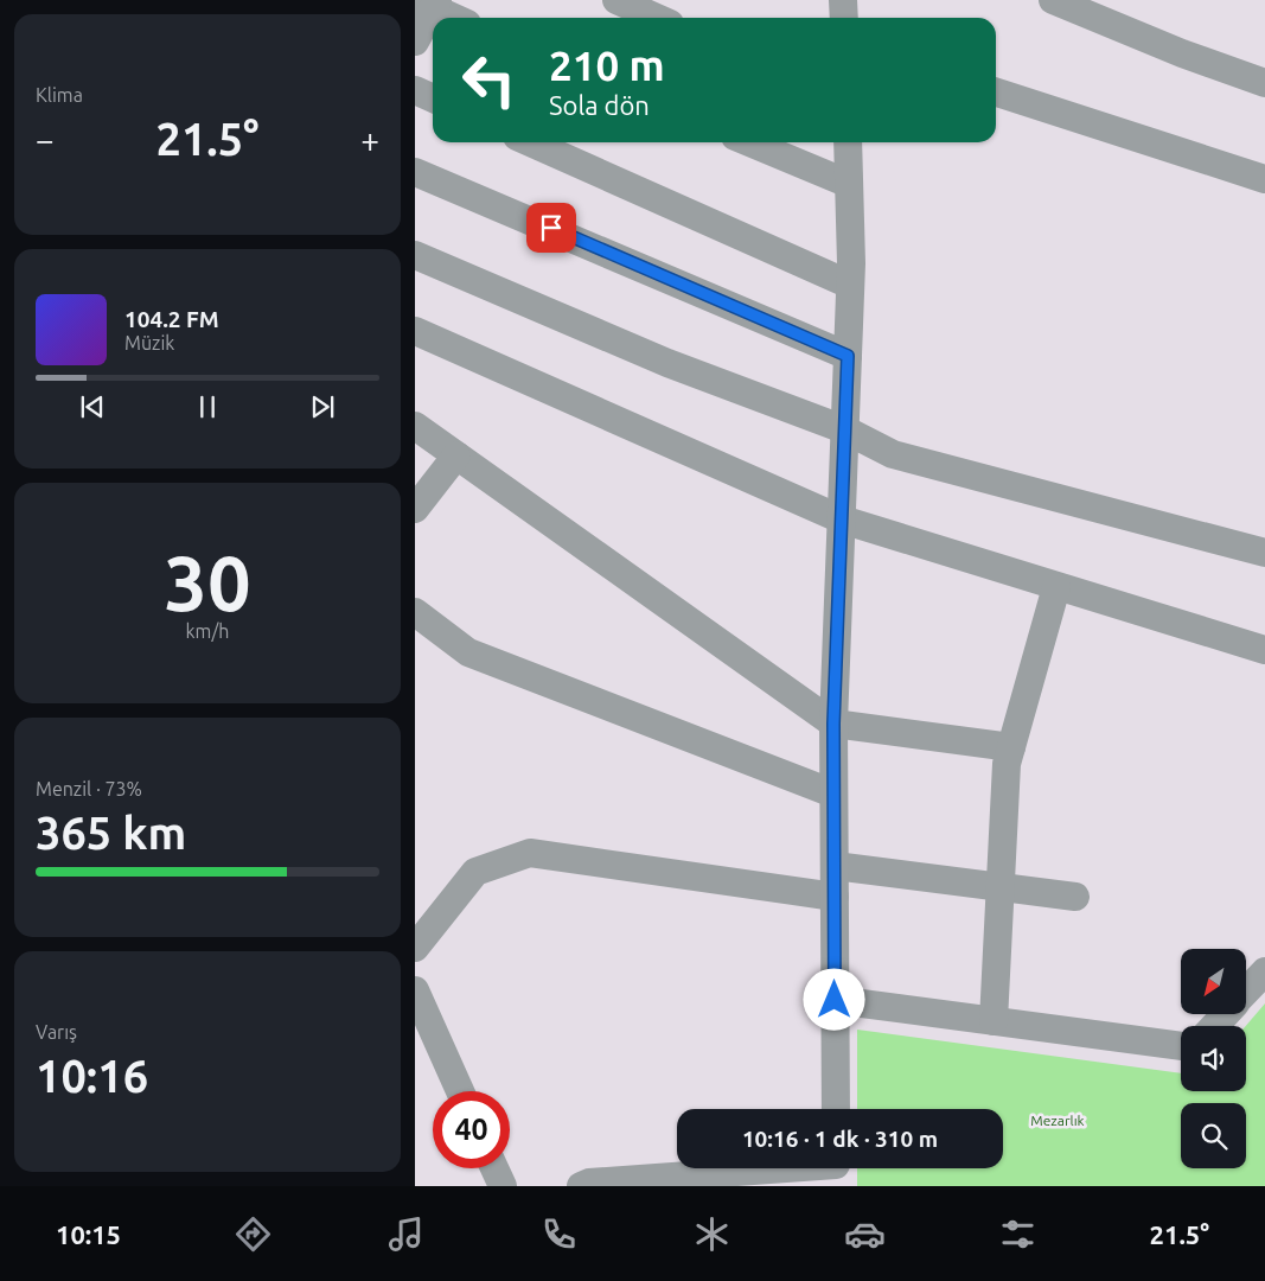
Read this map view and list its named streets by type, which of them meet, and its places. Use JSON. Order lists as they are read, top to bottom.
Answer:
{
  "parks": ["Mezarlık"],
  "north": "bottom left",
  "page": {
    "tile": [
      "Klima",
      ["30", "km/h"],
      ["Menzil · 73%", "365 km"],
      ["Varış", "10:16"]
    ],
    "turn": ["210 m", "Sola dön"],
    "heat": ["−", "21.5°", "+"],
    "song": ["104.2 FM", "Müzik"],
    "limit": "40",
    "trip": "10:16 · 1 dk · 310 m",
    "tabs": ["10:15", "21.5°"]
  }
}
